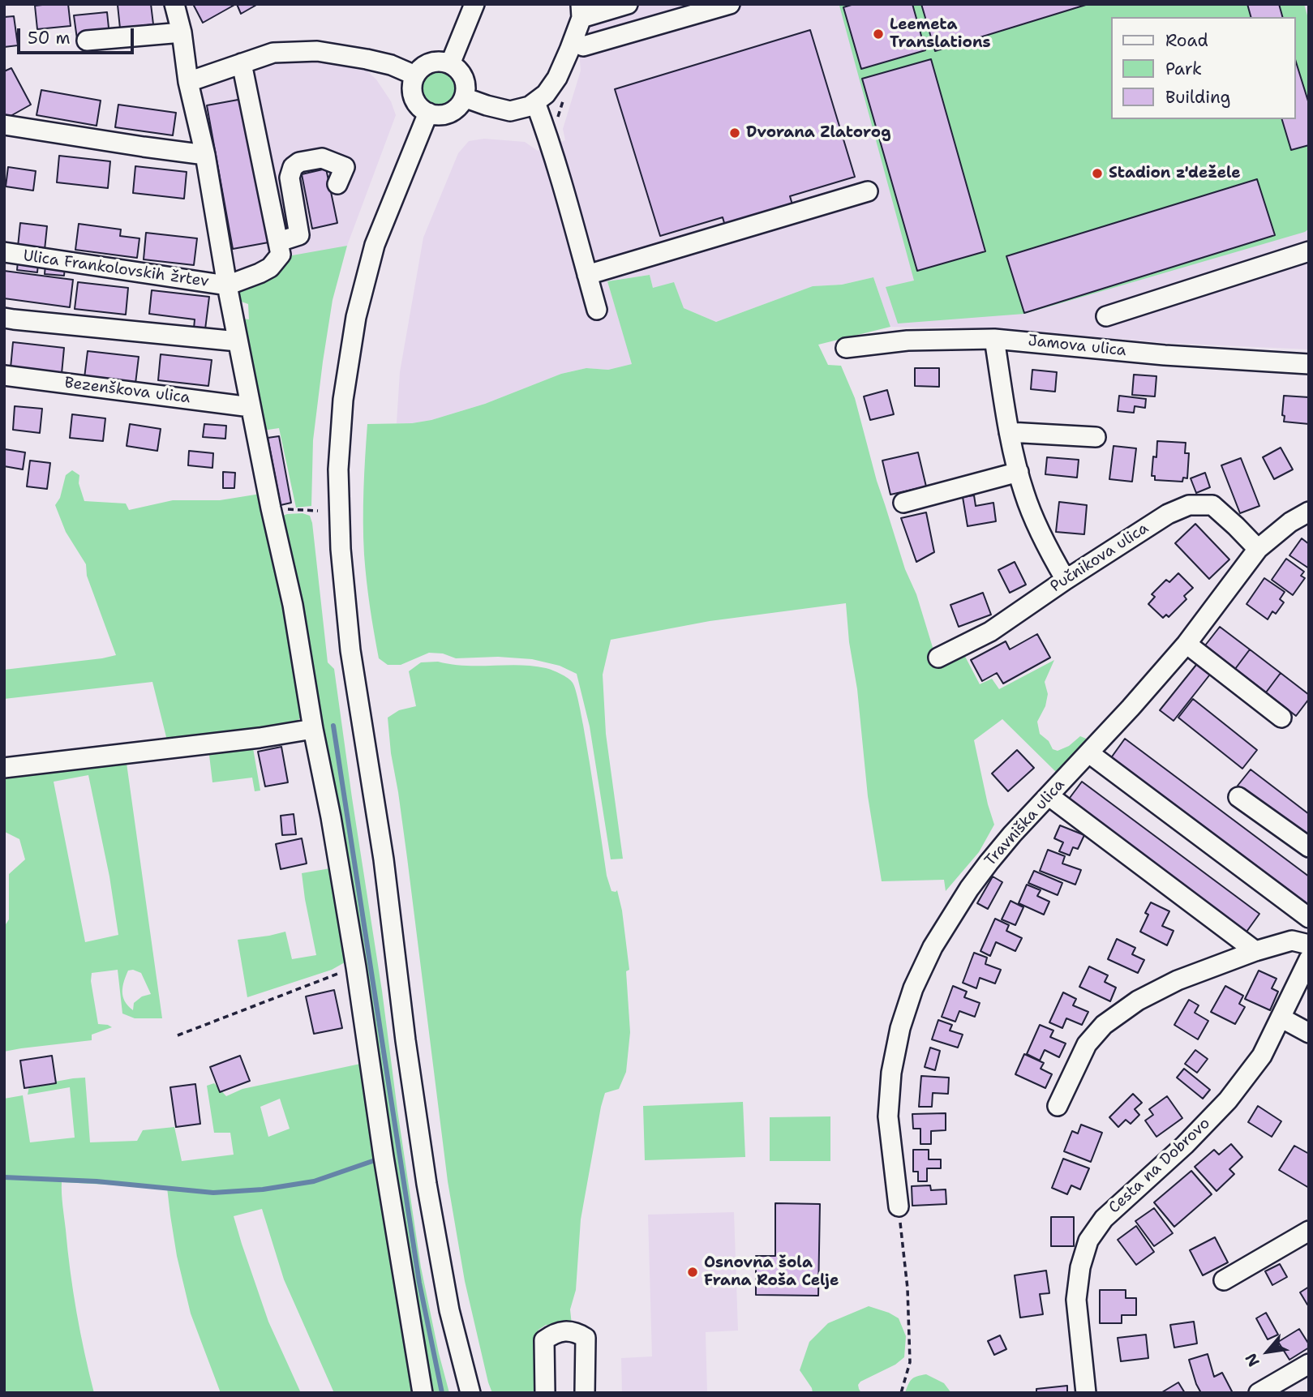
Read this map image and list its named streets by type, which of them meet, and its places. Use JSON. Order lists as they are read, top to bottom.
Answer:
{
  "streets": {
    "street": [
      "Ulica Frankolovskih žrtev",
      "Jamova ulica",
      "Bezenškova ulica",
      "Pučnikova ulica",
      "Travniška ulica",
      "Cesta na Dobrovo"
    ]
  },
  "crossings": [
    ["Pučnikova ulica", "Travniška ulica"]
  ],
  "places": [
    "Leemeta Translations",
    "Dvorana Zlatorog",
    "Stadion z'dežele",
    "Osnovna šola Frana Roša Celje"
  ],
  "legend": ["Road", "Park", "Building"],
  "scale_bar": "50 m",
  "north": "bottom left"
}
